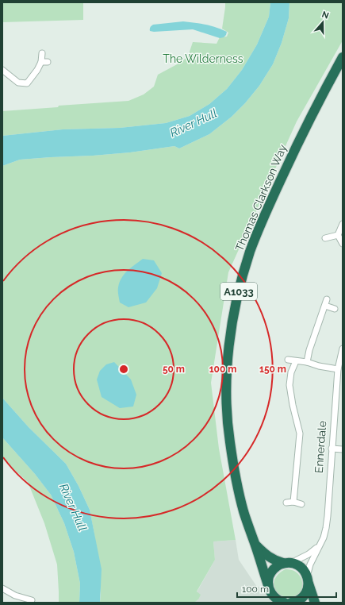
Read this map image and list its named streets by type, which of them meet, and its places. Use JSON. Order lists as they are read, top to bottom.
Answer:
{
  "streets": {
    "highway": ["Thomas Clarkson Way", "A1033"],
    "street": ["Ennerdale"]
  },
  "crossings": [
    ["Thomas Clarkson Way", "A1033"]
  ],
  "water": ["River Hull"],
  "parks": ["The Wilderness"],
  "scale_bar": "100 m",
  "north": "top",
  "rings": ["50 m", "100 m", "150 m"]
}
